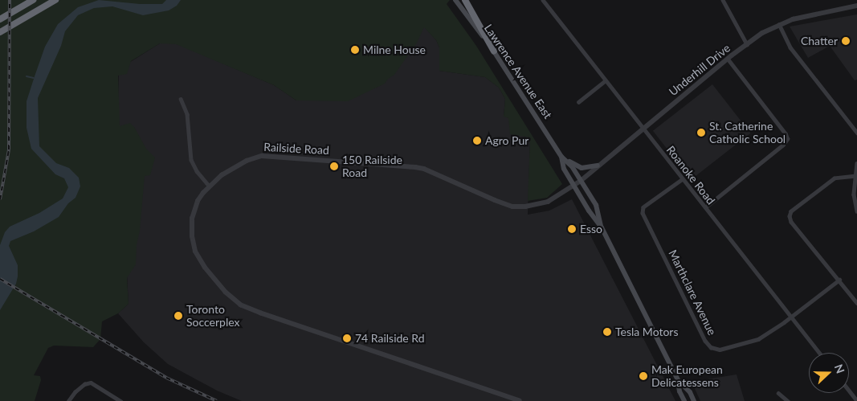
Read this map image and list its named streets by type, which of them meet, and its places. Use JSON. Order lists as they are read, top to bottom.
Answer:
{
  "streets": {
    "main road": ["Lawrence Avenue East"],
    "street": [
      "Underhill Drive",
      "Railside Road",
      "Roanoke Road",
      "Marthclare Avenue"
    ]
  },
  "crossings": [
    ["Underhill Drive", "Lawrence Avenue East"],
    ["Underhill Drive", "Railside Road"],
    ["Underhill Drive", "Roanoke Road"],
    ["Lawrence Avenue East", "Railside Road"],
    ["Roanoke Road", "Marthclare Avenue"]
  ],
  "places": [
    "Chatter",
    "Milne House",
    "St. Catherine Catholic School",
    "Agro Pur",
    "150 Railside Road",
    "Esso",
    "Toronto Soccerplex",
    "Tesla Motors",
    "74 Railside Rd",
    "Mak European Delicatessens"
  ],
  "north": "right"
}
